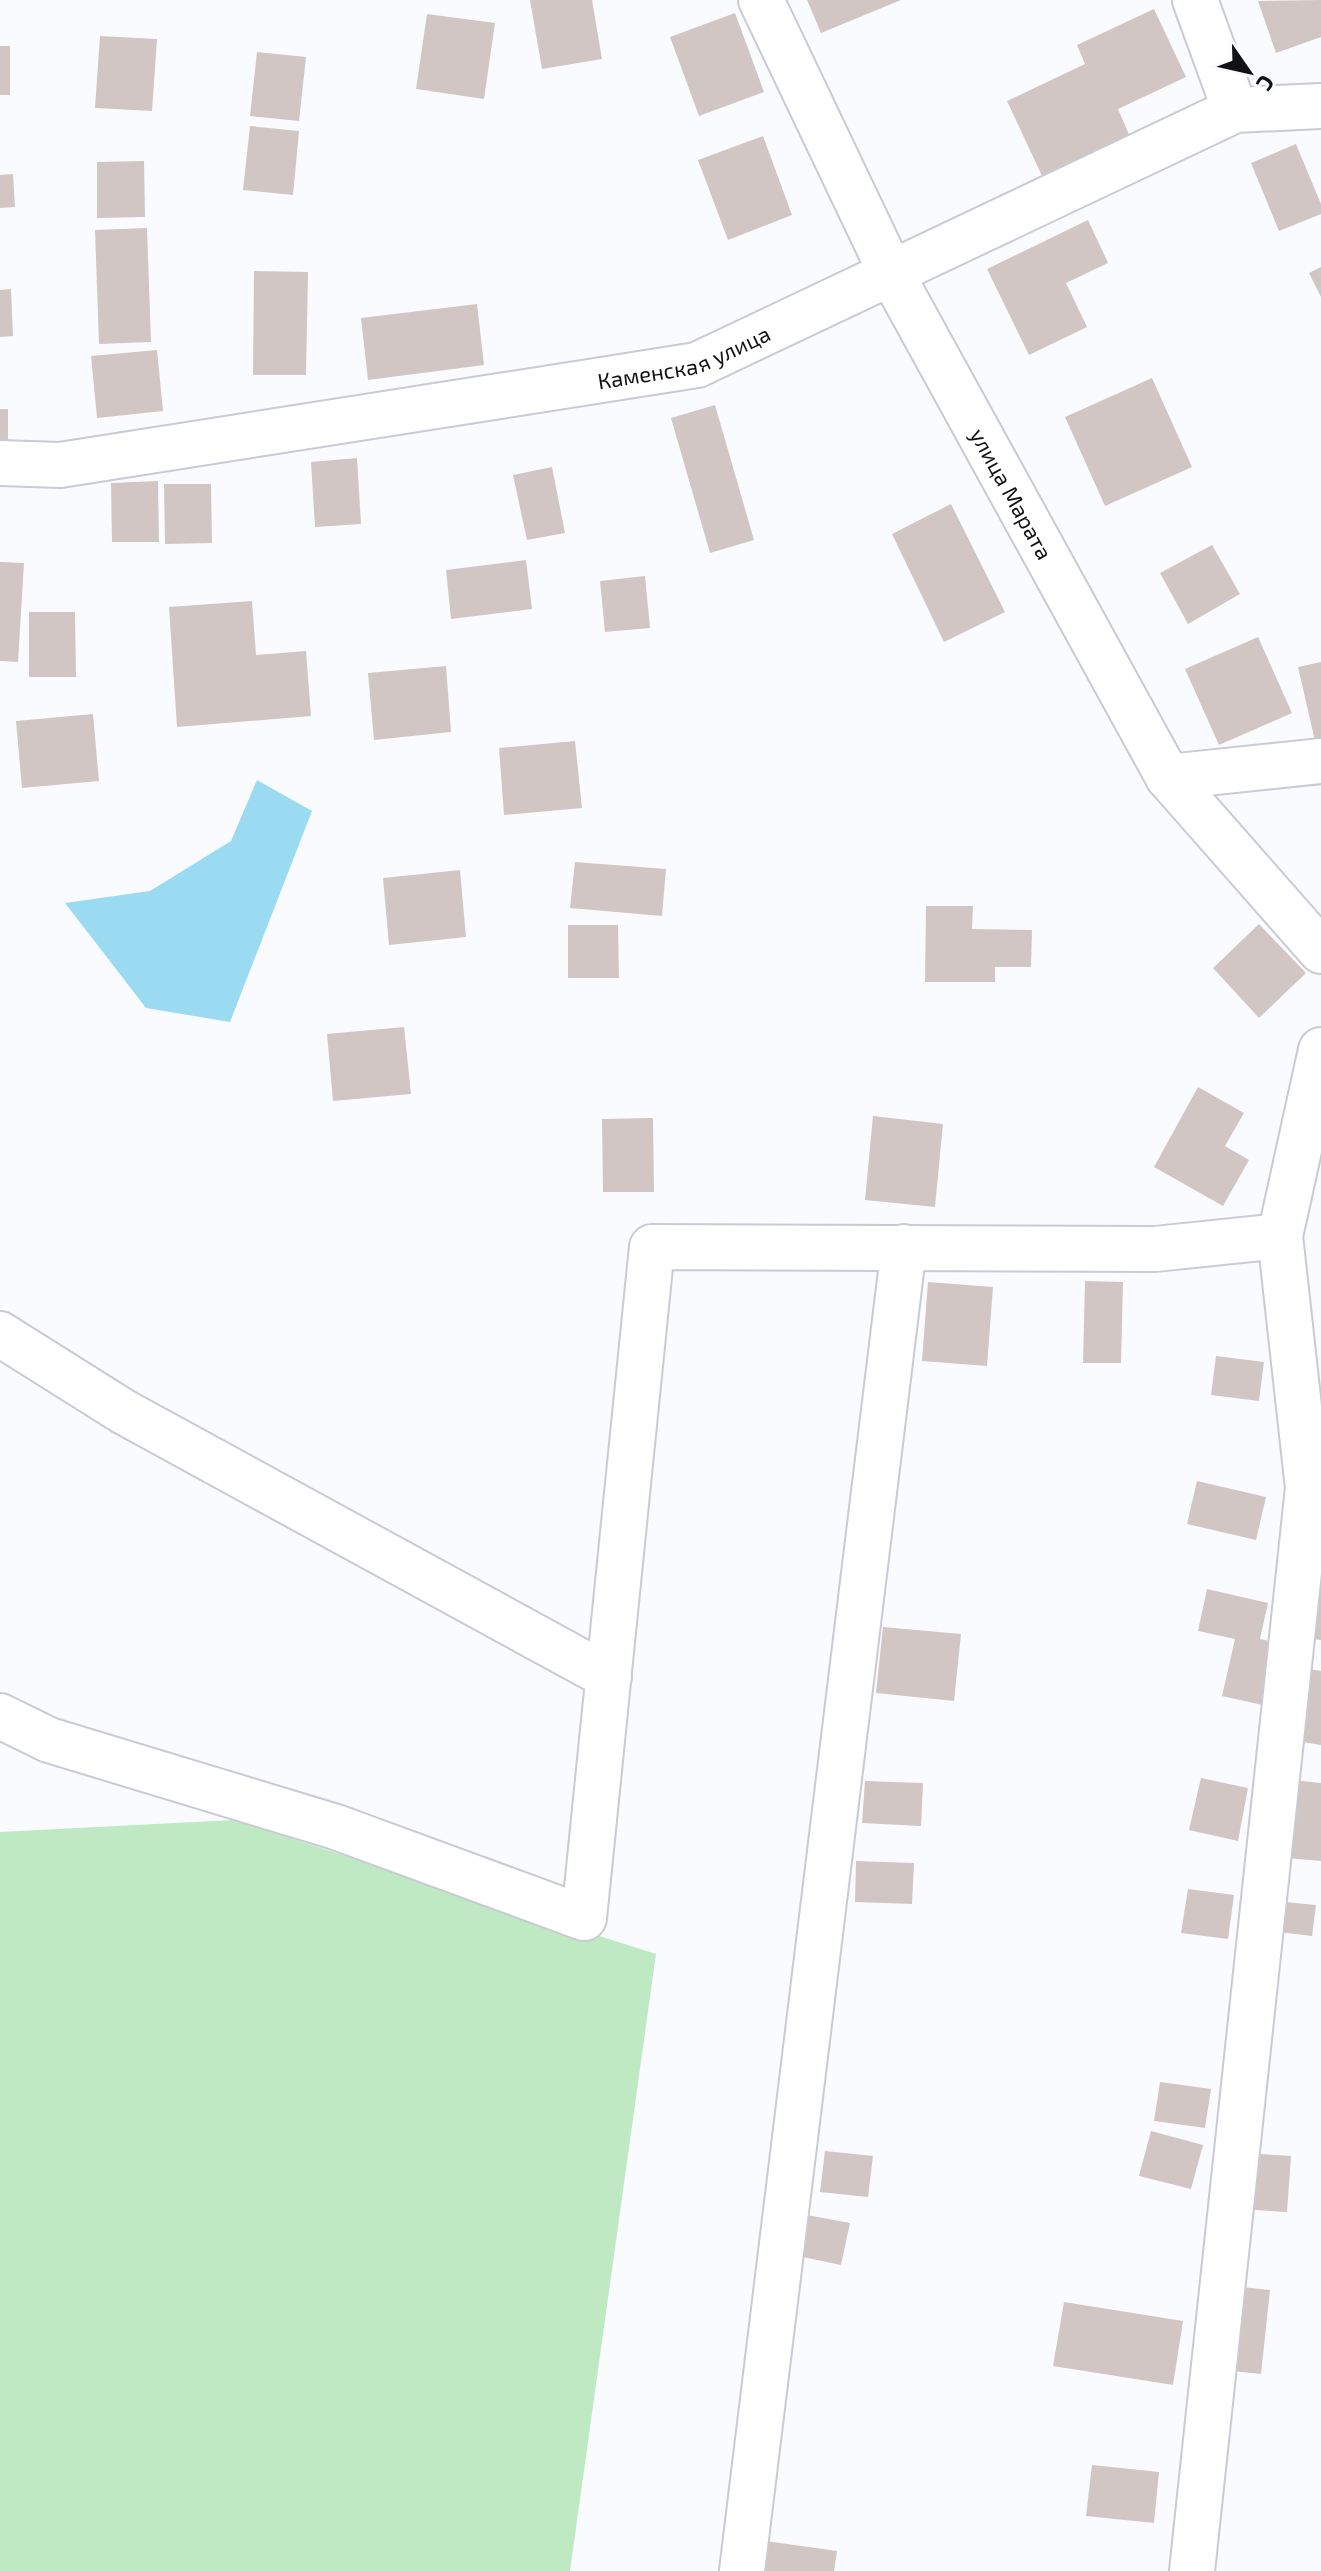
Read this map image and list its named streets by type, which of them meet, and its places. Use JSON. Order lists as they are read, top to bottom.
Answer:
{
  "streets": {
    "street": ["Каменская улица", "улица Марата"]
  },
  "crossings": [
    ["Каменская улица", "улица Марата"]
  ],
  "north": "bottom right"
}
